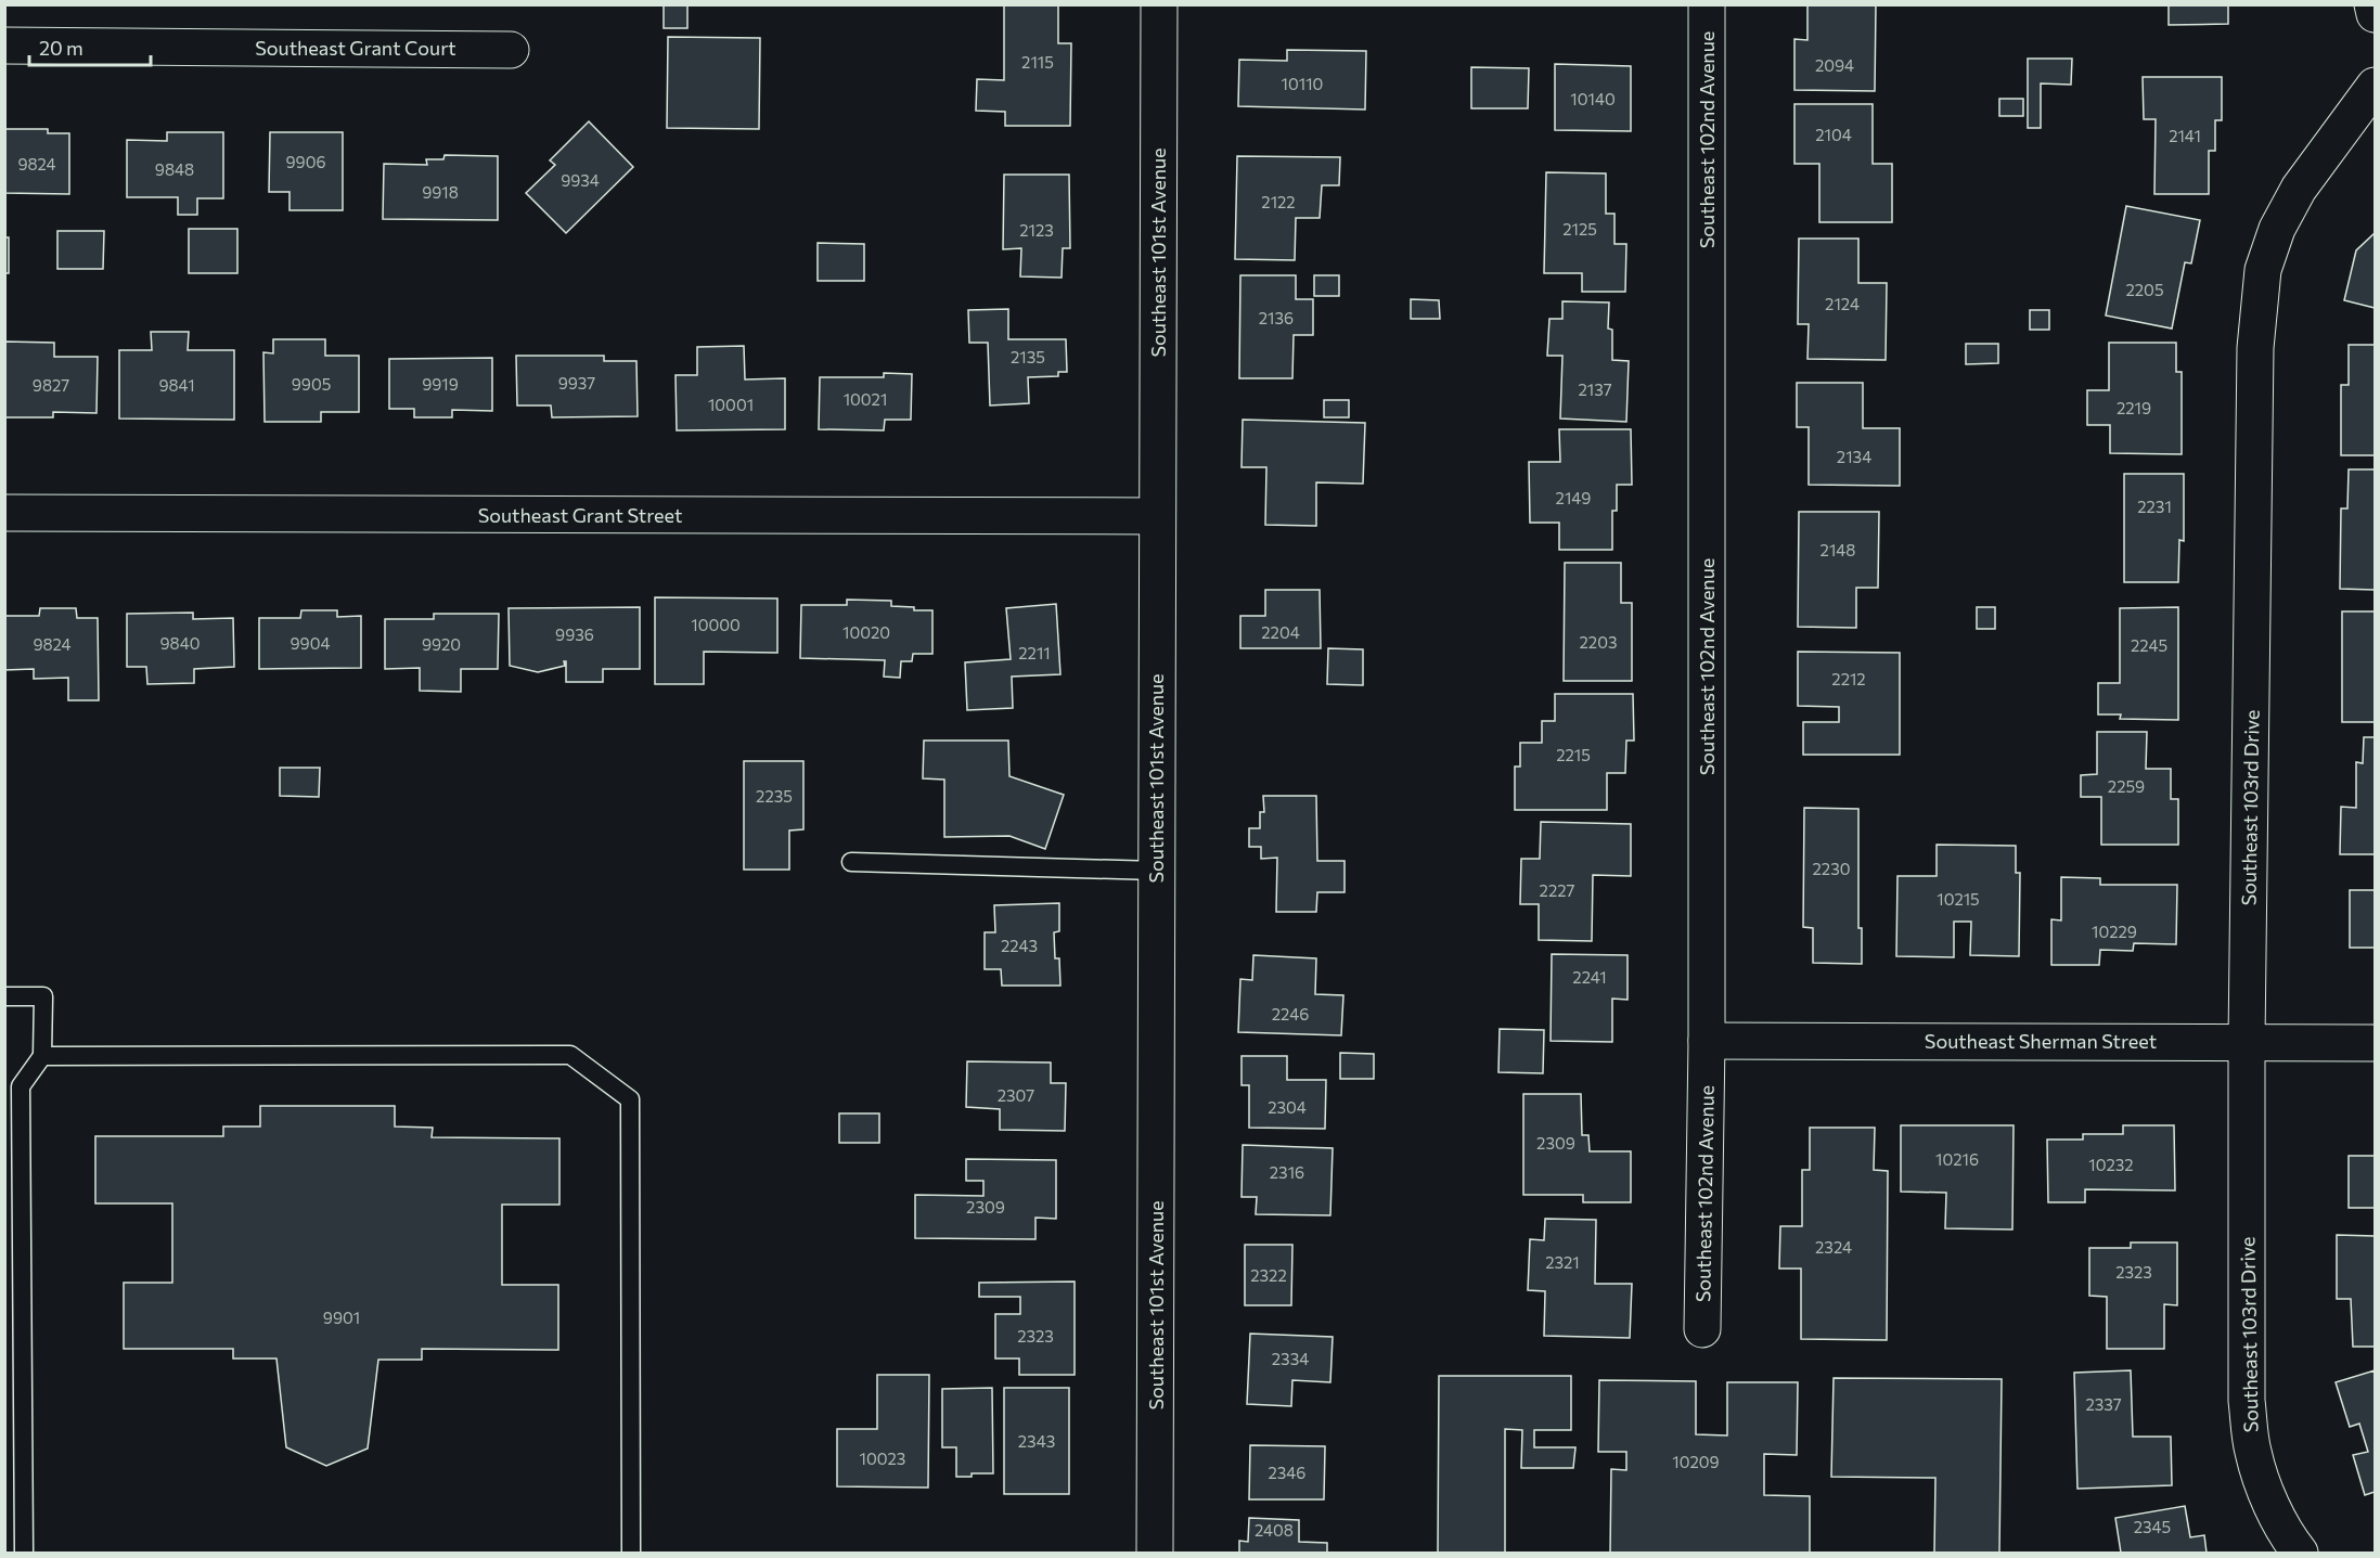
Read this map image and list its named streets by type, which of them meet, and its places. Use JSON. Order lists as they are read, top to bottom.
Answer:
{
  "streets": {
    "street": [
      "Southeast Grant Court",
      "Southeast 102nd Avenue",
      "Southeast 101st Avenue",
      "Southeast Grant Street",
      "Southeast 103rd Drive",
      "Southeast Sherman Street"
    ]
  },
  "crossings": [
    ["Southeast 102nd Avenue", "Southeast Sherman Street"],
    ["Southeast 101st Avenue", "Southeast Grant Street"],
    ["Southeast 103rd Drive", "Southeast Sherman Street"]
  ],
  "house_numbers": [
    "2115",
    "2094",
    "10110",
    "10140",
    "2104",
    "2141",
    "9906",
    "9824",
    "9848",
    "9934",
    "9918",
    "2122",
    "2125",
    "2123",
    "2205",
    "2124",
    "2136",
    "2135",
    "9937",
    "9905",
    "9919",
    "9827",
    "9841",
    "2137",
    "10021",
    "10001",
    "2219",
    "2134",
    "2149",
    "2231",
    "2148",
    "10000",
    "10020",
    "2204",
    "9936",
    "2203",
    "9840",
    "9904",
    "9824",
    "9920",
    "2245",
    "2211",
    "2212",
    "2215",
    "2259",
    "2235",
    "2230",
    "2227",
    "10215",
    "10229",
    "2243",
    "2241",
    "2246",
    "2307",
    "2304",
    "2309",
    "10216",
    "10232",
    "2316",
    "2309",
    "2324",
    "2321",
    "2323",
    "2322",
    "9901",
    "2323",
    "2334",
    "2337",
    "2343",
    "10023",
    "10209",
    "2346",
    "2345",
    "2408"
  ],
  "scale_bar": "20 m"
}
